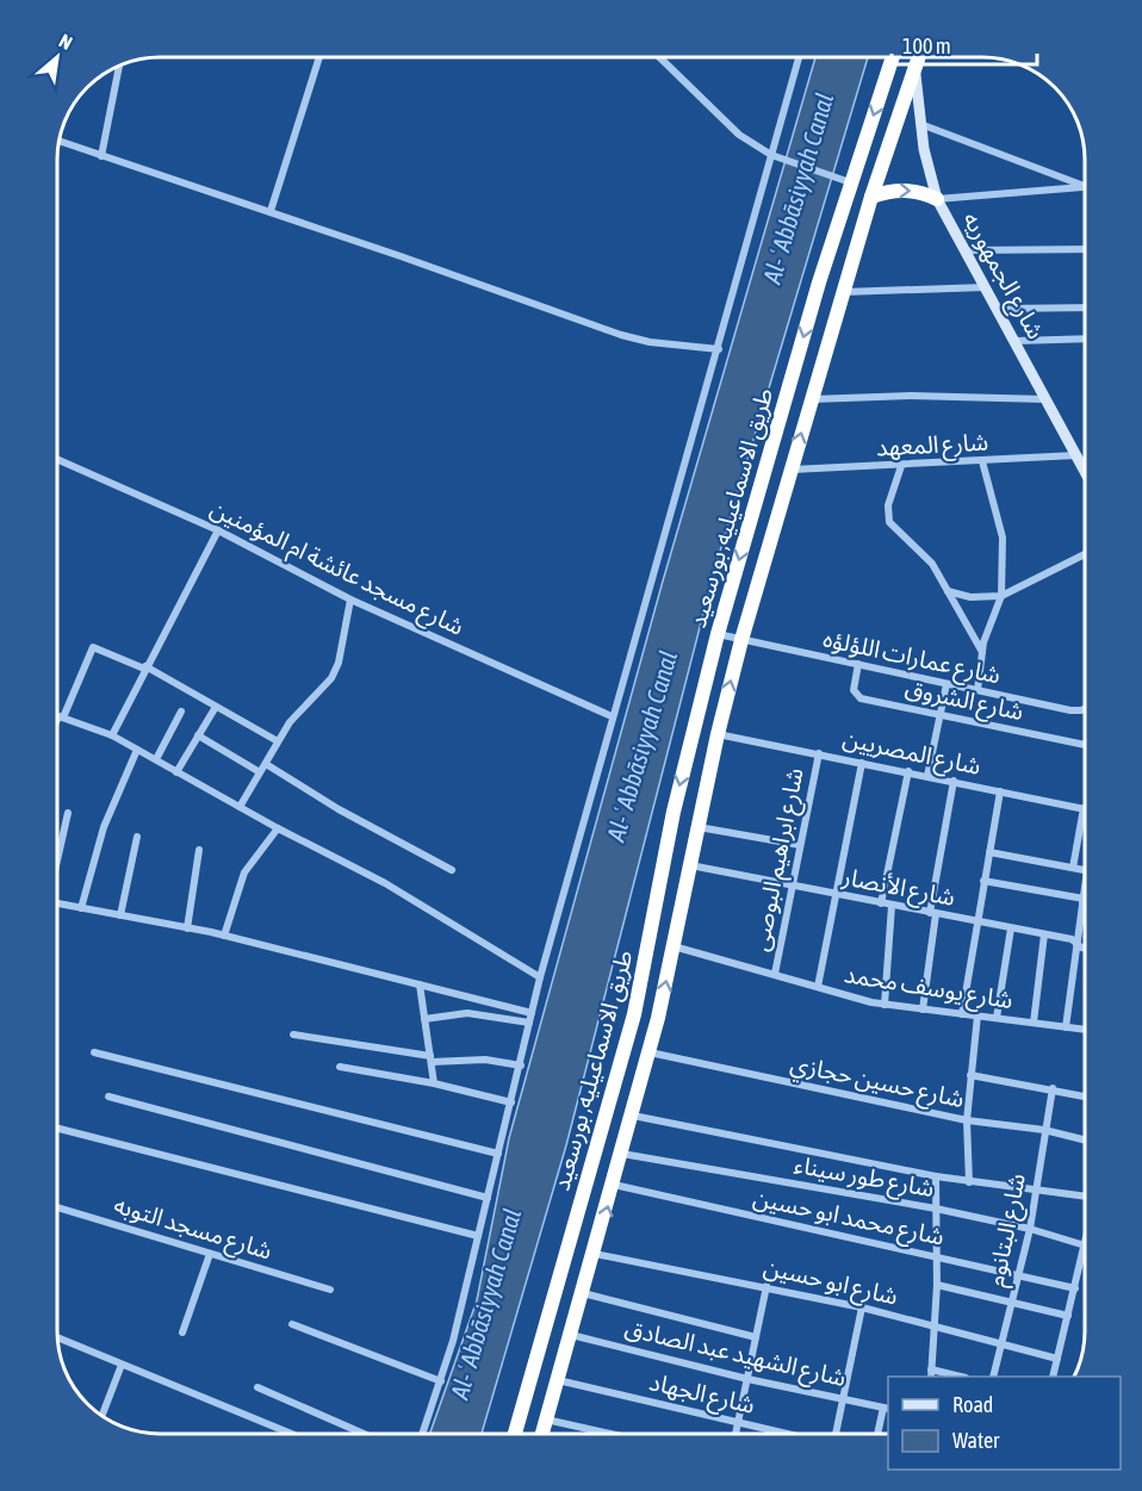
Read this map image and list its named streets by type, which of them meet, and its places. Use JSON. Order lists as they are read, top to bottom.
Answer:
{
  "streets": {
    "highway": ["طريق الاسماعيليه, بورسعيد"],
    "main road": ["شارع الجمهوريه"],
    "street": [
      "شارع المعهد",
      "شارع مسجد عائشة ام المؤمنين",
      "شارع عمارات اللؤلؤه",
      "شارع الشروق",
      "شارع المصريين",
      "شارع ابراهيم البوصى",
      "شارع الأنصار",
      "شارع يوسف محمد",
      "شارع حسين حجازي",
      "شارع طور سيناء",
      "شارع محمد ابو حسين",
      "شارع مسجد التوبه",
      "شارع البتانوم",
      "شارع ابو حسين",
      "شارع الشهيد عبد الصادق",
      "شارع الجهاد"
    ]
  },
  "crossings": [
    ["شارع الجمهوريه", "شارع المعهد"],
    ["شارع الجمهوريه", "طريق الاسماعيليه, بورسعيد"],
    ["شارع المعهد", "طريق الاسماعيليه, بورسعيد"],
    ["طريق الاسماعيليه, بورسعيد", "شارع عمارات اللؤلؤه"],
    ["طريق الاسماعيليه, بورسعيد", "شارع المصريين"],
    ["طريق الاسماعيليه, بورسعيد", "شارع الأنصار"],
    ["طريق الاسماعيليه, بورسعيد", "شارع يوسف محمد"],
    ["طريق الاسماعيليه, بورسعيد", "شارع حسين حجازي"],
    ["طريق الاسماعيليه, بورسعيد", "شارع طور سيناء"],
    ["طريق الاسماعيليه, بورسعيد", "شارع محمد ابو حسين"],
    ["طريق الاسماعيليه, بورسعيد", "شارع ابو حسين"],
    ["طريق الاسماعيليه, بورسعيد", "شارع الشهيد عبد الصادق"],
    ["طريق الاسماعيليه, بورسعيد", "شارع الجهاد"],
    ["شارع عمارات اللؤلؤه", "شارع الشروق"],
    ["شارع المصريين", "شارع ابراهيم البوصى"],
    ["شارع ابراهيم البوصى", "شارع الأنصار"],
    ["شارع ابراهيم البوصى", "شارع يوسف محمد"],
    ["شارع حسين حجازي", "شارع البتانوم"],
    ["شارع طور سيناء", "شارع البتانوم"],
    ["شارع محمد ابو حسين", "شارع البتانوم"],
    ["شارع البتانوم", "شارع ابو حسين"]
  ],
  "water": ["Al-ʿAbbāsiyyah Canal"],
  "legend": ["Road", "Water"],
  "scale_bar": "100 m",
  "north": "top right"
}
